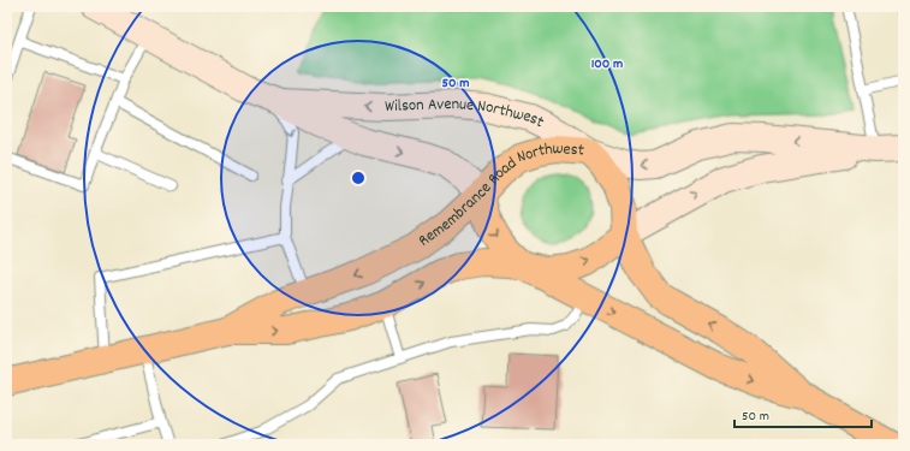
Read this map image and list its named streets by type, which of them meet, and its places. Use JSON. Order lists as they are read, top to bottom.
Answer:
{
  "streets": {
    "main road": ["Wilson Avenue Northwest", "Remembrance Road Northwest"]
  },
  "crossings": [
    ["Wilson Avenue Northwest", "Remembrance Road Northwest"]
  ],
  "scale_bar": "50 m",
  "rings": ["100 m", "50 m"]
}
